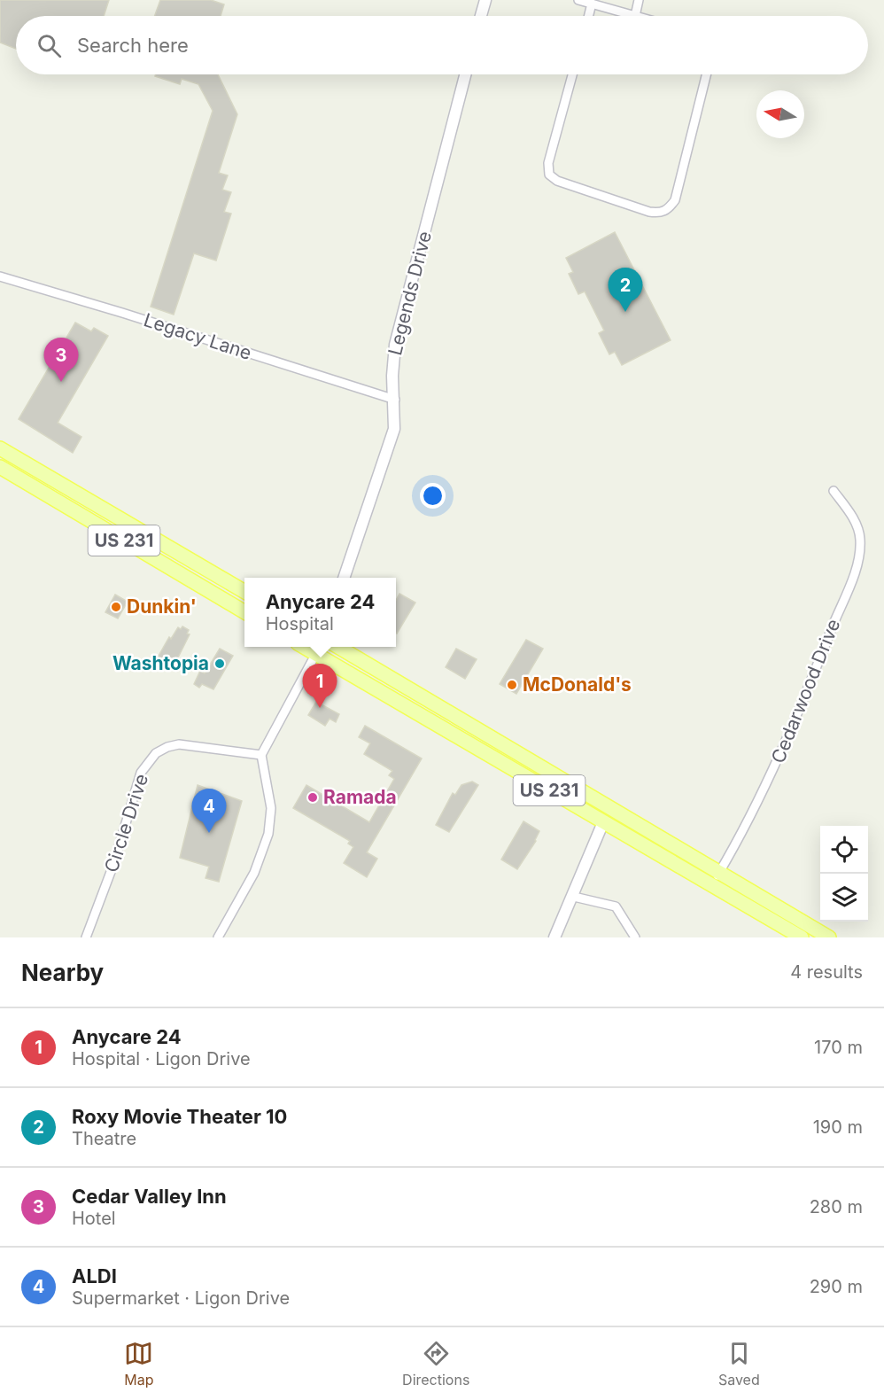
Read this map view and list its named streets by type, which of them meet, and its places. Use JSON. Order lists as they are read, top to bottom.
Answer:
{
  "streets": {
    "main road": ["US 231"],
    "street": [
      "Legends Drive",
      "Legacy Lane",
      "Cedarwood Drive",
      "Circle Drive"
    ]
  },
  "crossings": [
    ["Legends Drive", "Legacy Lane"],
    ["US 231", "Cedarwood Drive"]
  ],
  "places": [
    "Dunkin'",
    "Washtopia",
    "McDonald's",
    "Ramada"
  ],
  "north": "left",
  "page": {
    "search": "Search here",
    "pins": [
      "2",
      "3",
      "1",
      "4"
    ],
    "popup": ["Anycare 24", "Hospital"],
    "heading": ["Nearby", "4 results"],
    "list": [
      {
        "mark": "1",
        "name": "Anycare 24",
        "note": "Hospital · Ligon Drive",
        "value": "170 m"
      },
      {
        "mark": "2",
        "name": "Roxy Movie Theater 10",
        "note": "Theatre",
        "value": "190 m"
      },
      {
        "mark": "3",
        "name": "Cedar Valley Inn",
        "note": "Hotel",
        "value": "280 m"
      },
      {
        "mark": "4",
        "name": "ALDI",
        "note": "Supermarket · Ligon Drive",
        "value": "290 m"
      }
    ],
    "nav": ["Map", "Directions", "Saved"]
  }
}
